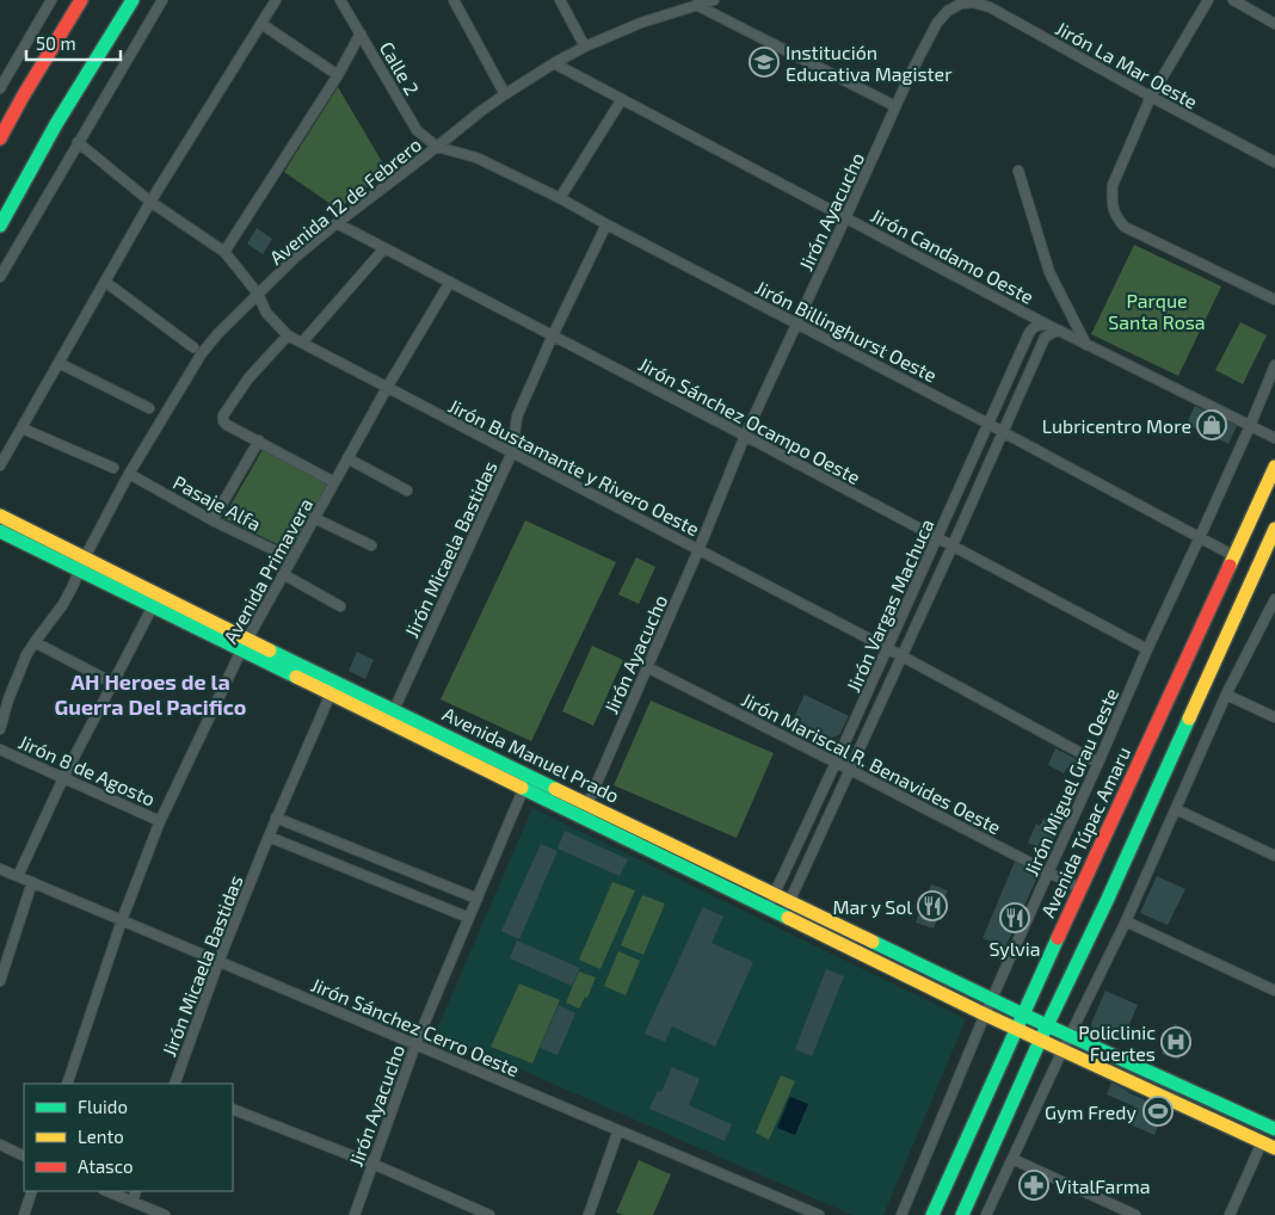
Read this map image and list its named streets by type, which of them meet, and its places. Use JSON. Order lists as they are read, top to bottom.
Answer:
{
  "streets": {
    "main road": ["Avenida Manuel Prado", "Avenida Túpac Amaru"],
    "street": [
      "Jirón La Mar Oeste",
      "Calle 2",
      "Avenida 12 de Febrero",
      "Jirón Ayacucho",
      "Jirón Candamo Oeste",
      "Jirón Billinghurst Oeste",
      "Jirón Sánchez Ocampo Oeste",
      "Jirón Bustamante y Rivero Oeste",
      "Pasaje Alfa",
      "Jirón Micaela Bastidas",
      "Avenida Primavera",
      "Jirón Vargas Machuca",
      "Jirón Mariscal R. Benavides Oeste",
      "Jirón 8 de Agosto",
      "Jirón Miguel Grau Oeste",
      "Jirón Sánchez Cerro Oeste"
    ]
  },
  "crossings": [
    ["Jirón La Mar Oeste", "Jirón Ayacucho"],
    ["Calle 2", "Avenida 12 de Febrero"],
    ["Calle 2", "Jirón Billinghurst Oeste"],
    ["Avenida 12 de Febrero", "Jirón Candamo Oeste"],
    ["Avenida 12 de Febrero", "Jirón Billinghurst Oeste"],
    ["Avenida 12 de Febrero", "Jirón Sánchez Ocampo Oeste"],
    ["Avenida 12 de Febrero", "Jirón Bustamante y Rivero Oeste"],
    ["Avenida 12 de Febrero", "Pasaje Alfa"],
    ["Avenida 12 de Febrero", "Avenida Manuel Prado"],
    ["Jirón Ayacucho", "Jirón Candamo Oeste"],
    ["Jirón Ayacucho", "Jirón Billinghurst Oeste"],
    ["Jirón Ayacucho", "Jirón Sánchez Ocampo Oeste"],
    ["Jirón Ayacucho", "Jirón Bustamante y Rivero Oeste"],
    ["Jirón Ayacucho", "Avenida Manuel Prado"],
    ["Jirón Ayacucho", "Jirón Mariscal R. Benavides Oeste"],
    ["Jirón Ayacucho", "Jirón Sánchez Cerro Oeste"],
    ["Jirón Candamo Oeste", "Jirón Vargas Machuca"],
    ["Jirón Candamo Oeste", "Jirón Miguel Grau Oeste"],
    ["Jirón Billinghurst Oeste", "Jirón Micaela Bastidas"],
    ["Jirón Billinghurst Oeste", "Jirón Vargas Machuca"],
    ["Jirón Billinghurst Oeste", "Jirón Miguel Grau Oeste"],
    ["Jirón Billinghurst Oeste", "Avenida Túpac Amaru"],
    ["Jirón Sánchez Ocampo Oeste", "Jirón Micaela Bastidas"],
    ["Jirón Sánchez Ocampo Oeste", "Avenida Primavera"],
    ["Jirón Sánchez Ocampo Oeste", "Jirón Vargas Machuca"],
    ["Jirón Sánchez Ocampo Oeste", "Jirón Miguel Grau Oeste"],
    ["Jirón Bustamante y Rivero Oeste", "Jirón Micaela Bastidas"],
    ["Jirón Bustamante y Rivero Oeste", "Avenida Primavera"],
    ["Jirón Bustamante y Rivero Oeste", "Jirón Vargas Machuca"],
    ["Jirón Bustamante y Rivero Oeste", "Jirón Miguel Grau Oeste"],
    ["Pasaje Alfa", "Avenida Primavera"],
    ["Jirón Micaela Bastidas", "Avenida Manuel Prado"],
    ["Jirón Micaela Bastidas", "Jirón Sánchez Cerro Oeste"],
    ["Avenida Primavera", "Avenida Manuel Prado"],
    ["Avenida Primavera", "Jirón 8 de Agosto"],
    ["Avenida Primavera", "Jirón Sánchez Cerro Oeste"],
    ["Jirón Vargas Machuca", "Avenida Manuel Prado"],
    ["Jirón Vargas Machuca", "Jirón Mariscal R. Benavides Oeste"],
    ["Avenida Manuel Prado", "Jirón Miguel Grau Oeste"],
    ["Avenida Manuel Prado", "Avenida Túpac Amaru"],
    ["Jirón Mariscal R. Benavides Oeste", "Jirón Miguel Grau Oeste"],
    ["Jirón Mariscal R. Benavides Oeste", "Avenida Túpac Amaru"]
  ],
  "districts": ["AH Heroes de la Guerra Del Pacifico"],
  "parks": ["Parque Santa Rosa"],
  "places": {
    "school or university": ["Institución Educativa Magister"],
    "shop": ["Lubricentro More"],
    "restaurant": ["Mar y Sol", "Sylvia"],
    "hospital": ["Policlinic Fuertes"],
    "sports": ["Gym Fredy"],
    "pharmacy": ["VitalFarma"]
  },
  "legend": ["Fluido", "Lento", "Atasco"],
  "scale_bar": "50 m"
}
